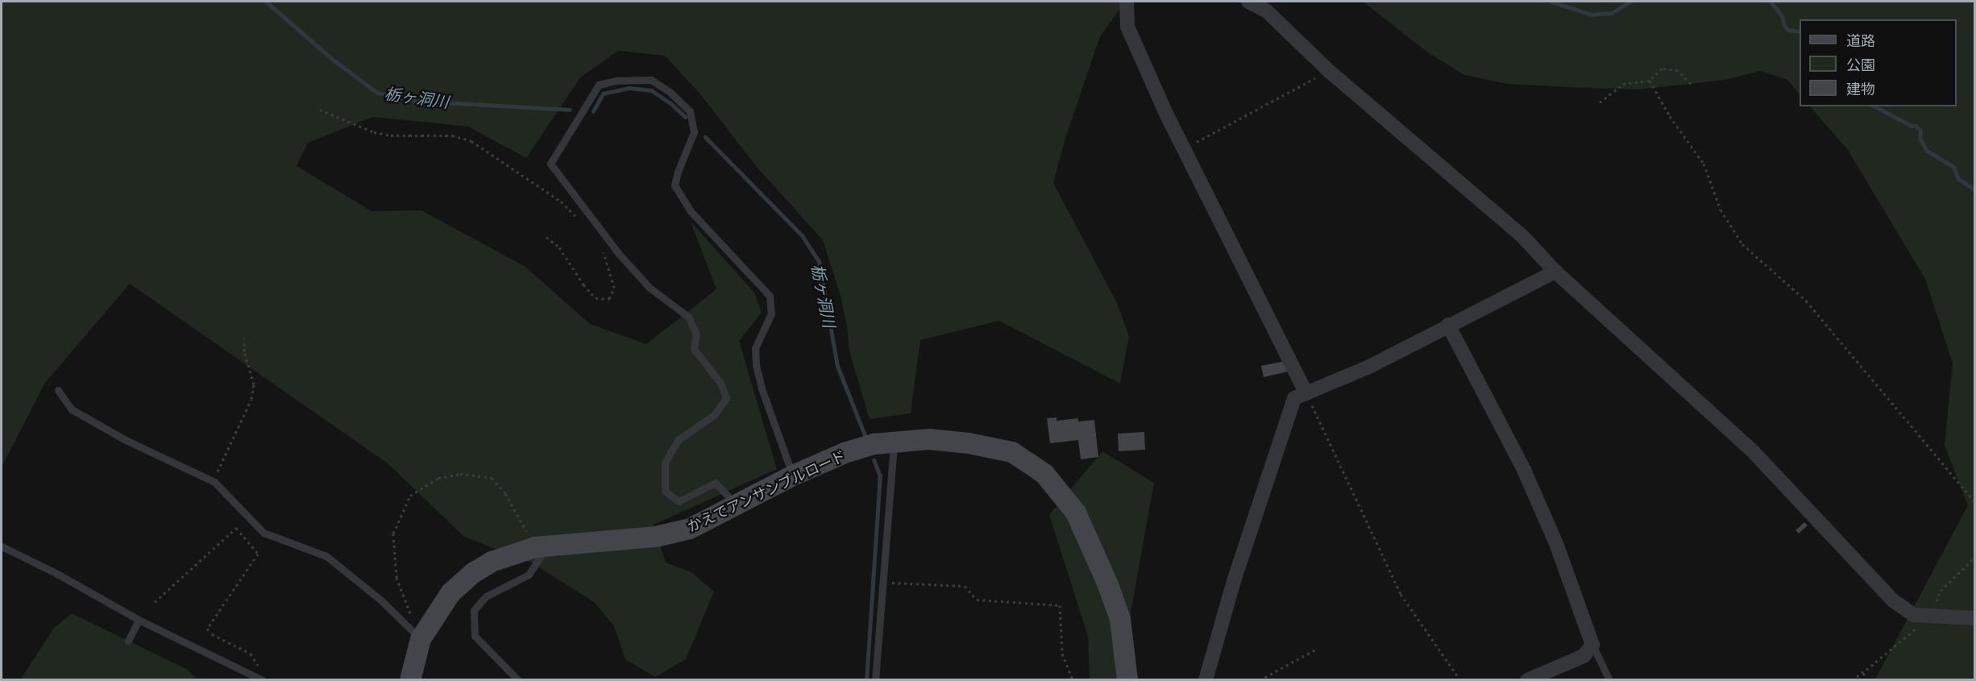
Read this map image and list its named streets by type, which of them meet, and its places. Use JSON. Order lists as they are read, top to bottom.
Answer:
{
  "streets": {
    "street": ["かえでアンサンブルロード"]
  },
  "water": ["栃ヶ洞川"],
  "legend": ["道路", "公園", "建物"]
}
